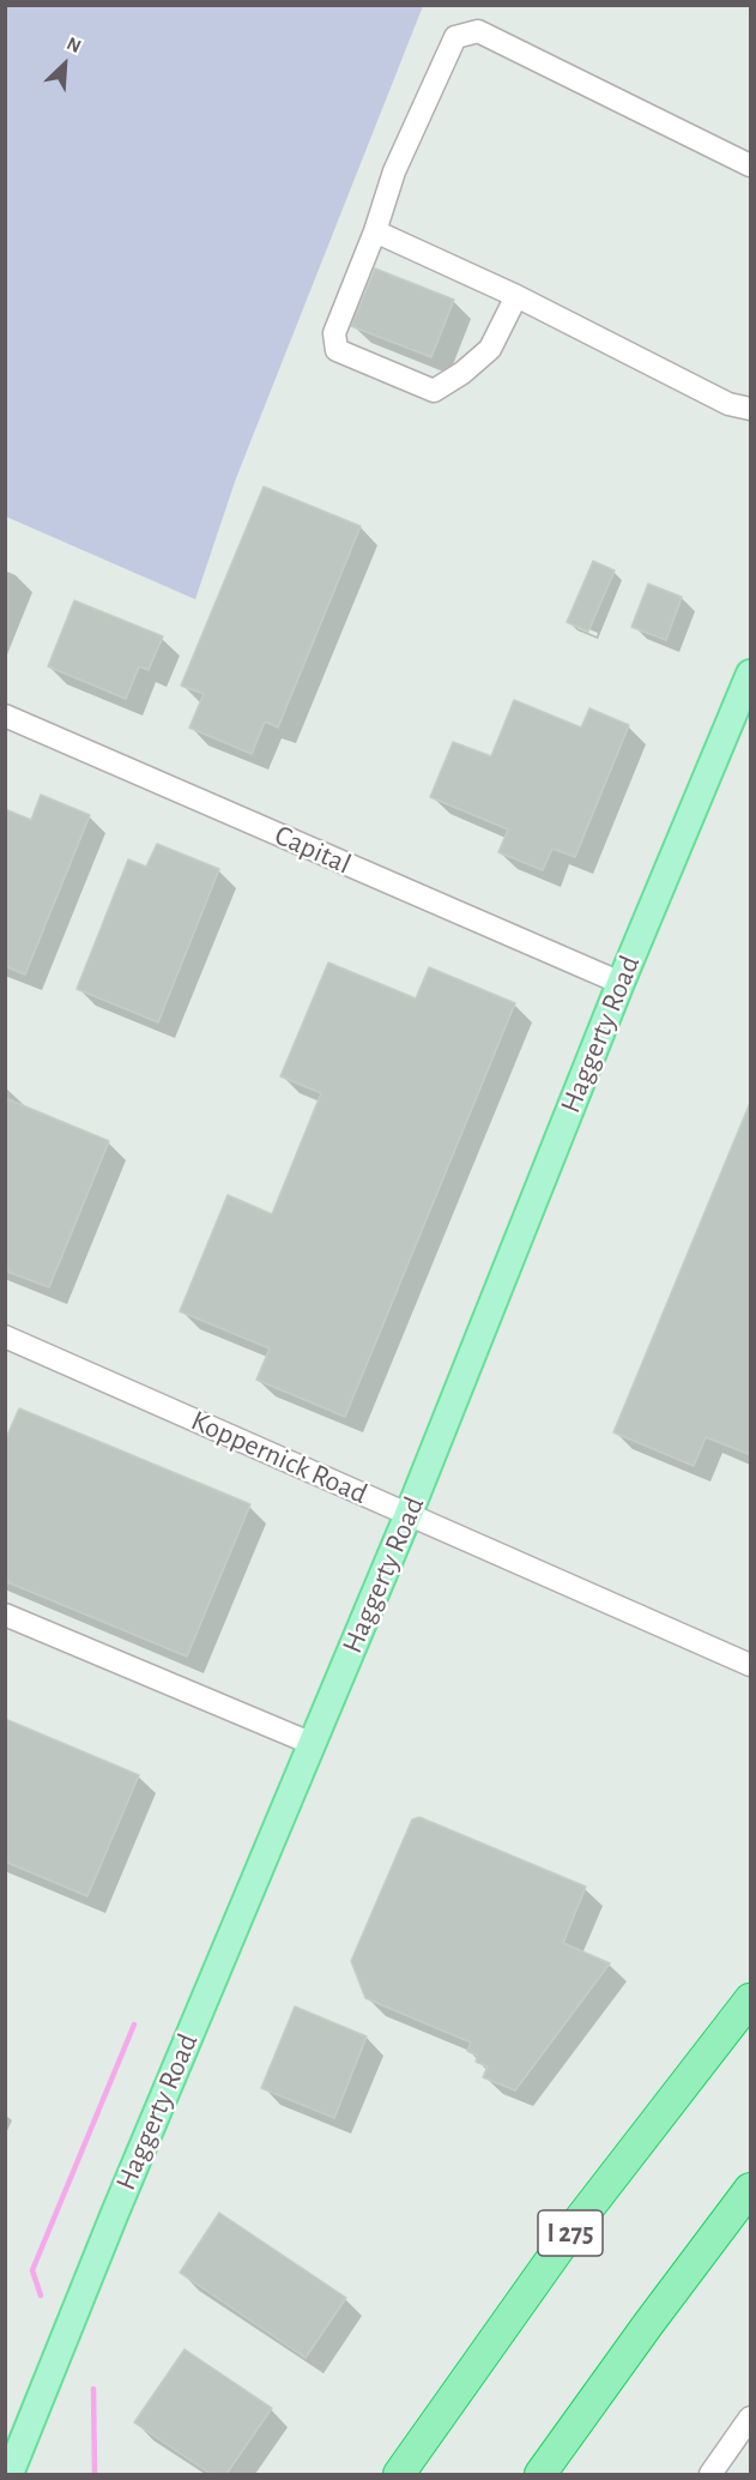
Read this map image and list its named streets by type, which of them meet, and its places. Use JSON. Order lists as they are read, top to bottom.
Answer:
{
  "streets": {
    "highway": ["I 275"],
    "main road": ["Haggerty Road"],
    "street": ["Capital", "Koppernick Road"]
  },
  "crossings": [
    ["Capital", "Haggerty Road"],
    ["Haggerty Road", "Koppernick Road"]
  ],
  "north": "top right"
}
